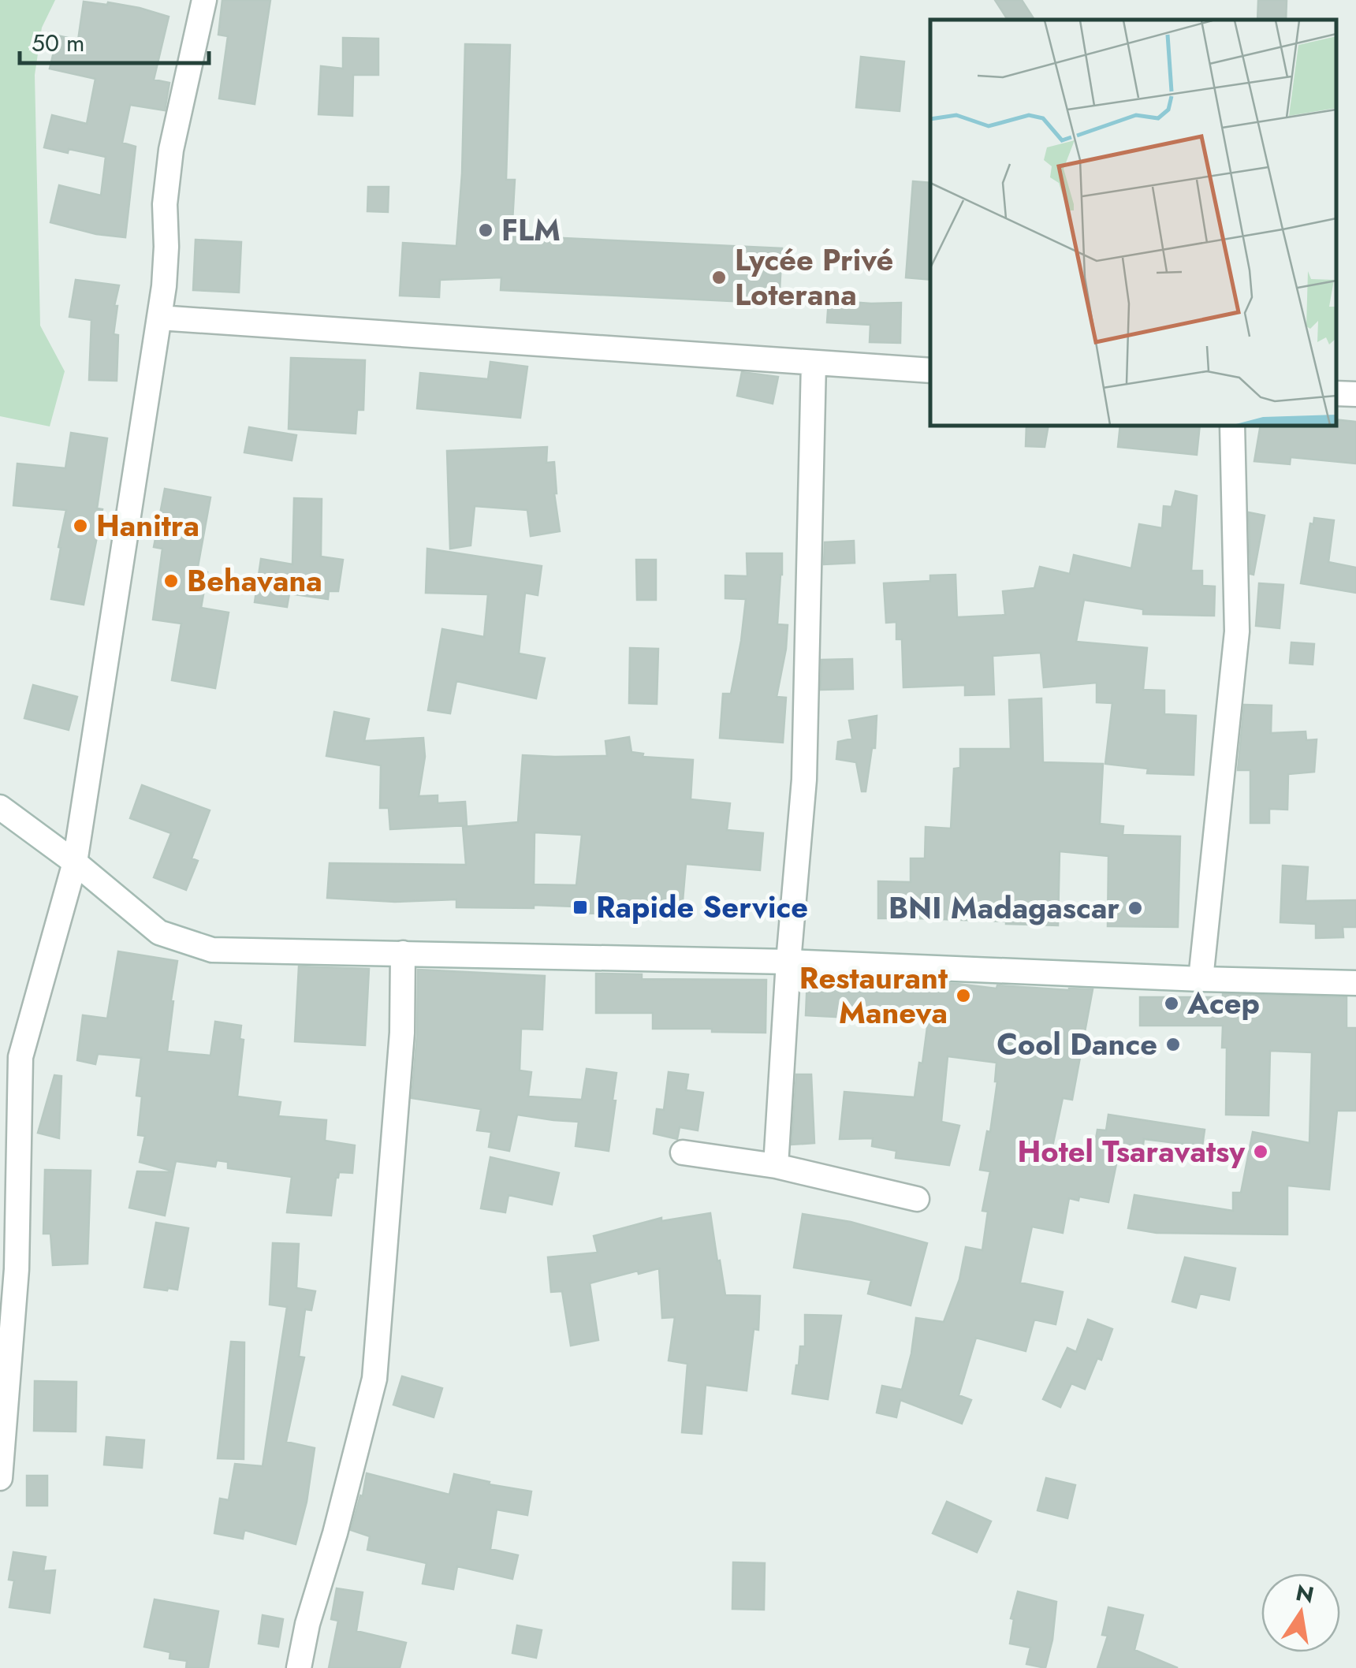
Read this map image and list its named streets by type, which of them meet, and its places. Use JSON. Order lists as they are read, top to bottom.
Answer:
{
  "places": {
    "other": [
      "FLM",
      "Lycée Privé Loterana",
      "Hanitra",
      "Behavana",
      "BNI Madagascar",
      "Restaurant Maneva",
      "Acep",
      "Cool Dance",
      "Hotel Tsaravatsy"
    ],
    "transit": ["Rapide Service"]
  },
  "scale_bar": "50 m",
  "north": "top"
}
